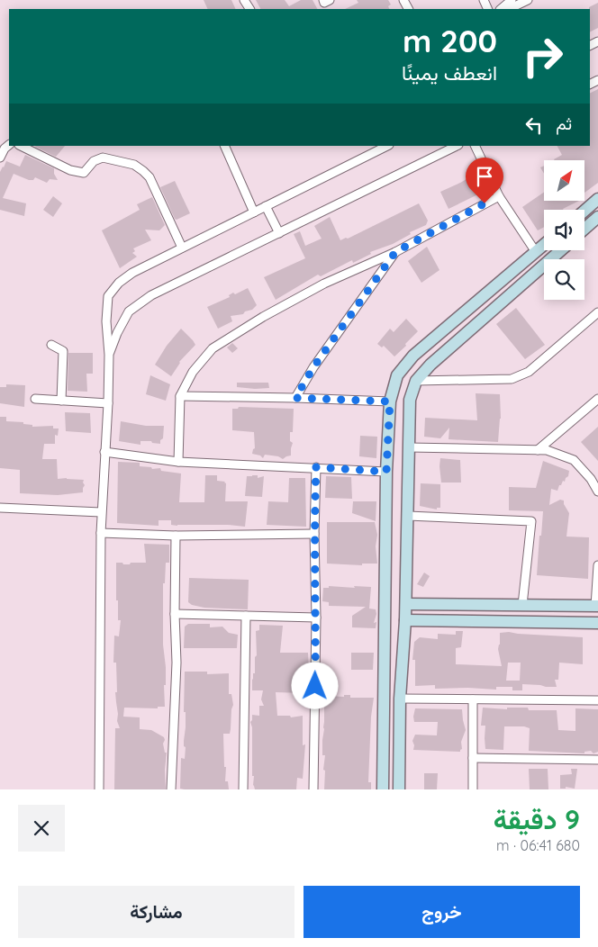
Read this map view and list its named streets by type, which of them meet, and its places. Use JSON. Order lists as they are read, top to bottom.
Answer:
{
  "north": "top right",
  "page": {
    "turn": ["200 m", "انعطف يمينًا"],
    "then": "ثم",
    "heading": ["9 دقيقة", "680 m · 06:41"],
    "buttons": ["خروج", "مشاركة"]
  }
}
